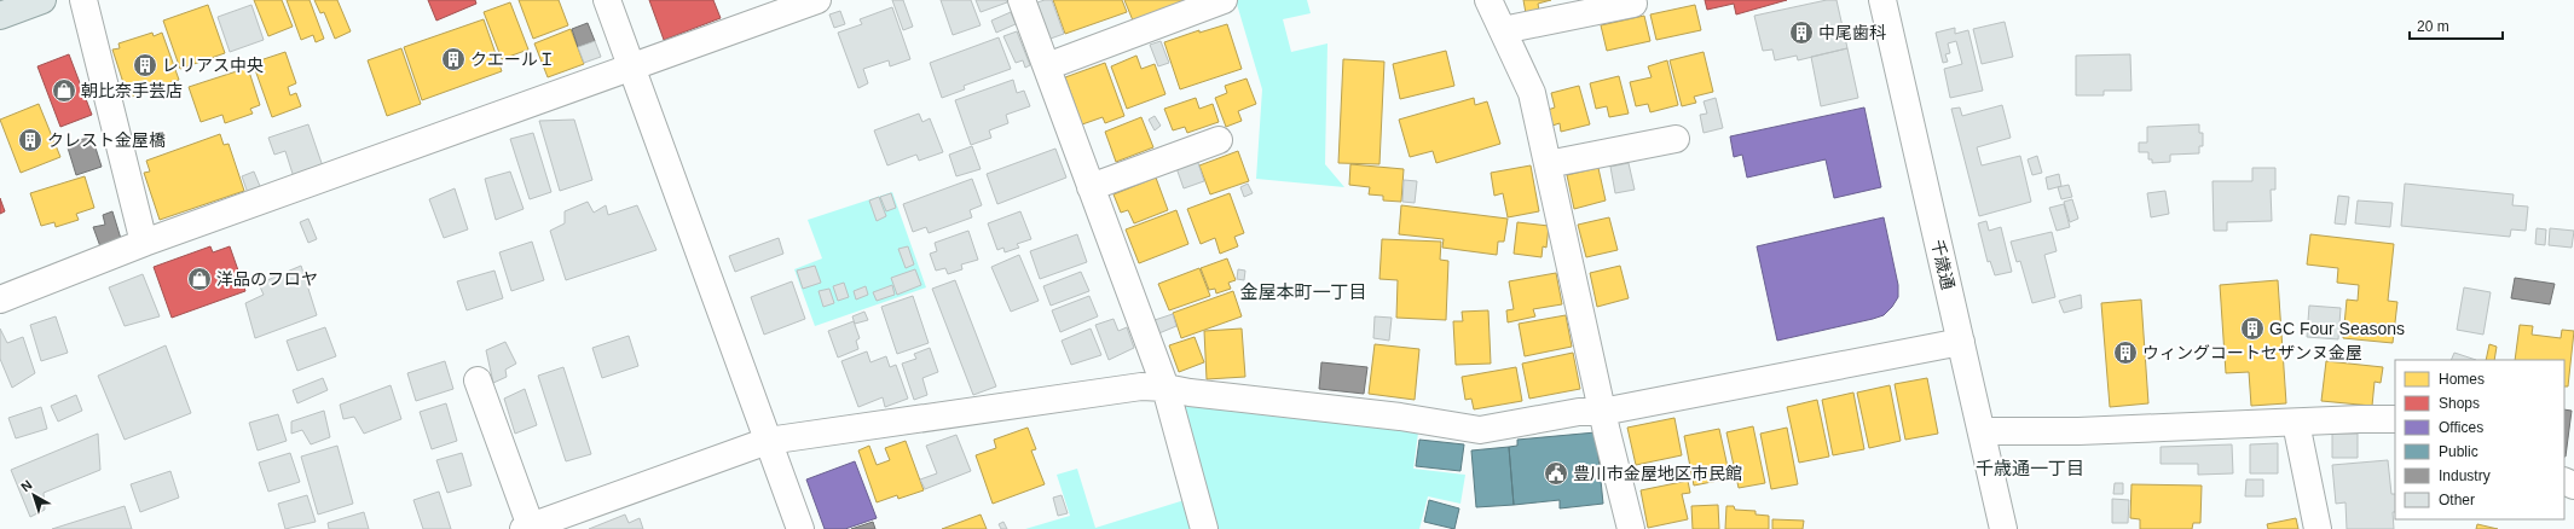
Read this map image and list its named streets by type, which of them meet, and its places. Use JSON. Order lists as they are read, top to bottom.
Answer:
{
  "streets": {
    "street": ["千歳通"]
  },
  "districts": ["金屋本町一丁目", "千歳通一丁目"],
  "places": {
    "building": [
      "中尾歯科",
      "クエールＩ",
      "レリアス中央",
      "クレスト金屋橋",
      "GC Four Seasons",
      "ウィングコートセザンヌ金屋"
    ],
    "shop": ["朝比奈手芸店", "洋品のフロヤ"],
    "public building": ["豊川市金屋地区市民館"]
  },
  "legend": [
    "Homes",
    "Shops",
    "Offices",
    "Public",
    "Industry",
    "Other"
  ],
  "scale_bar": "20 m",
  "north": "top left"
}
